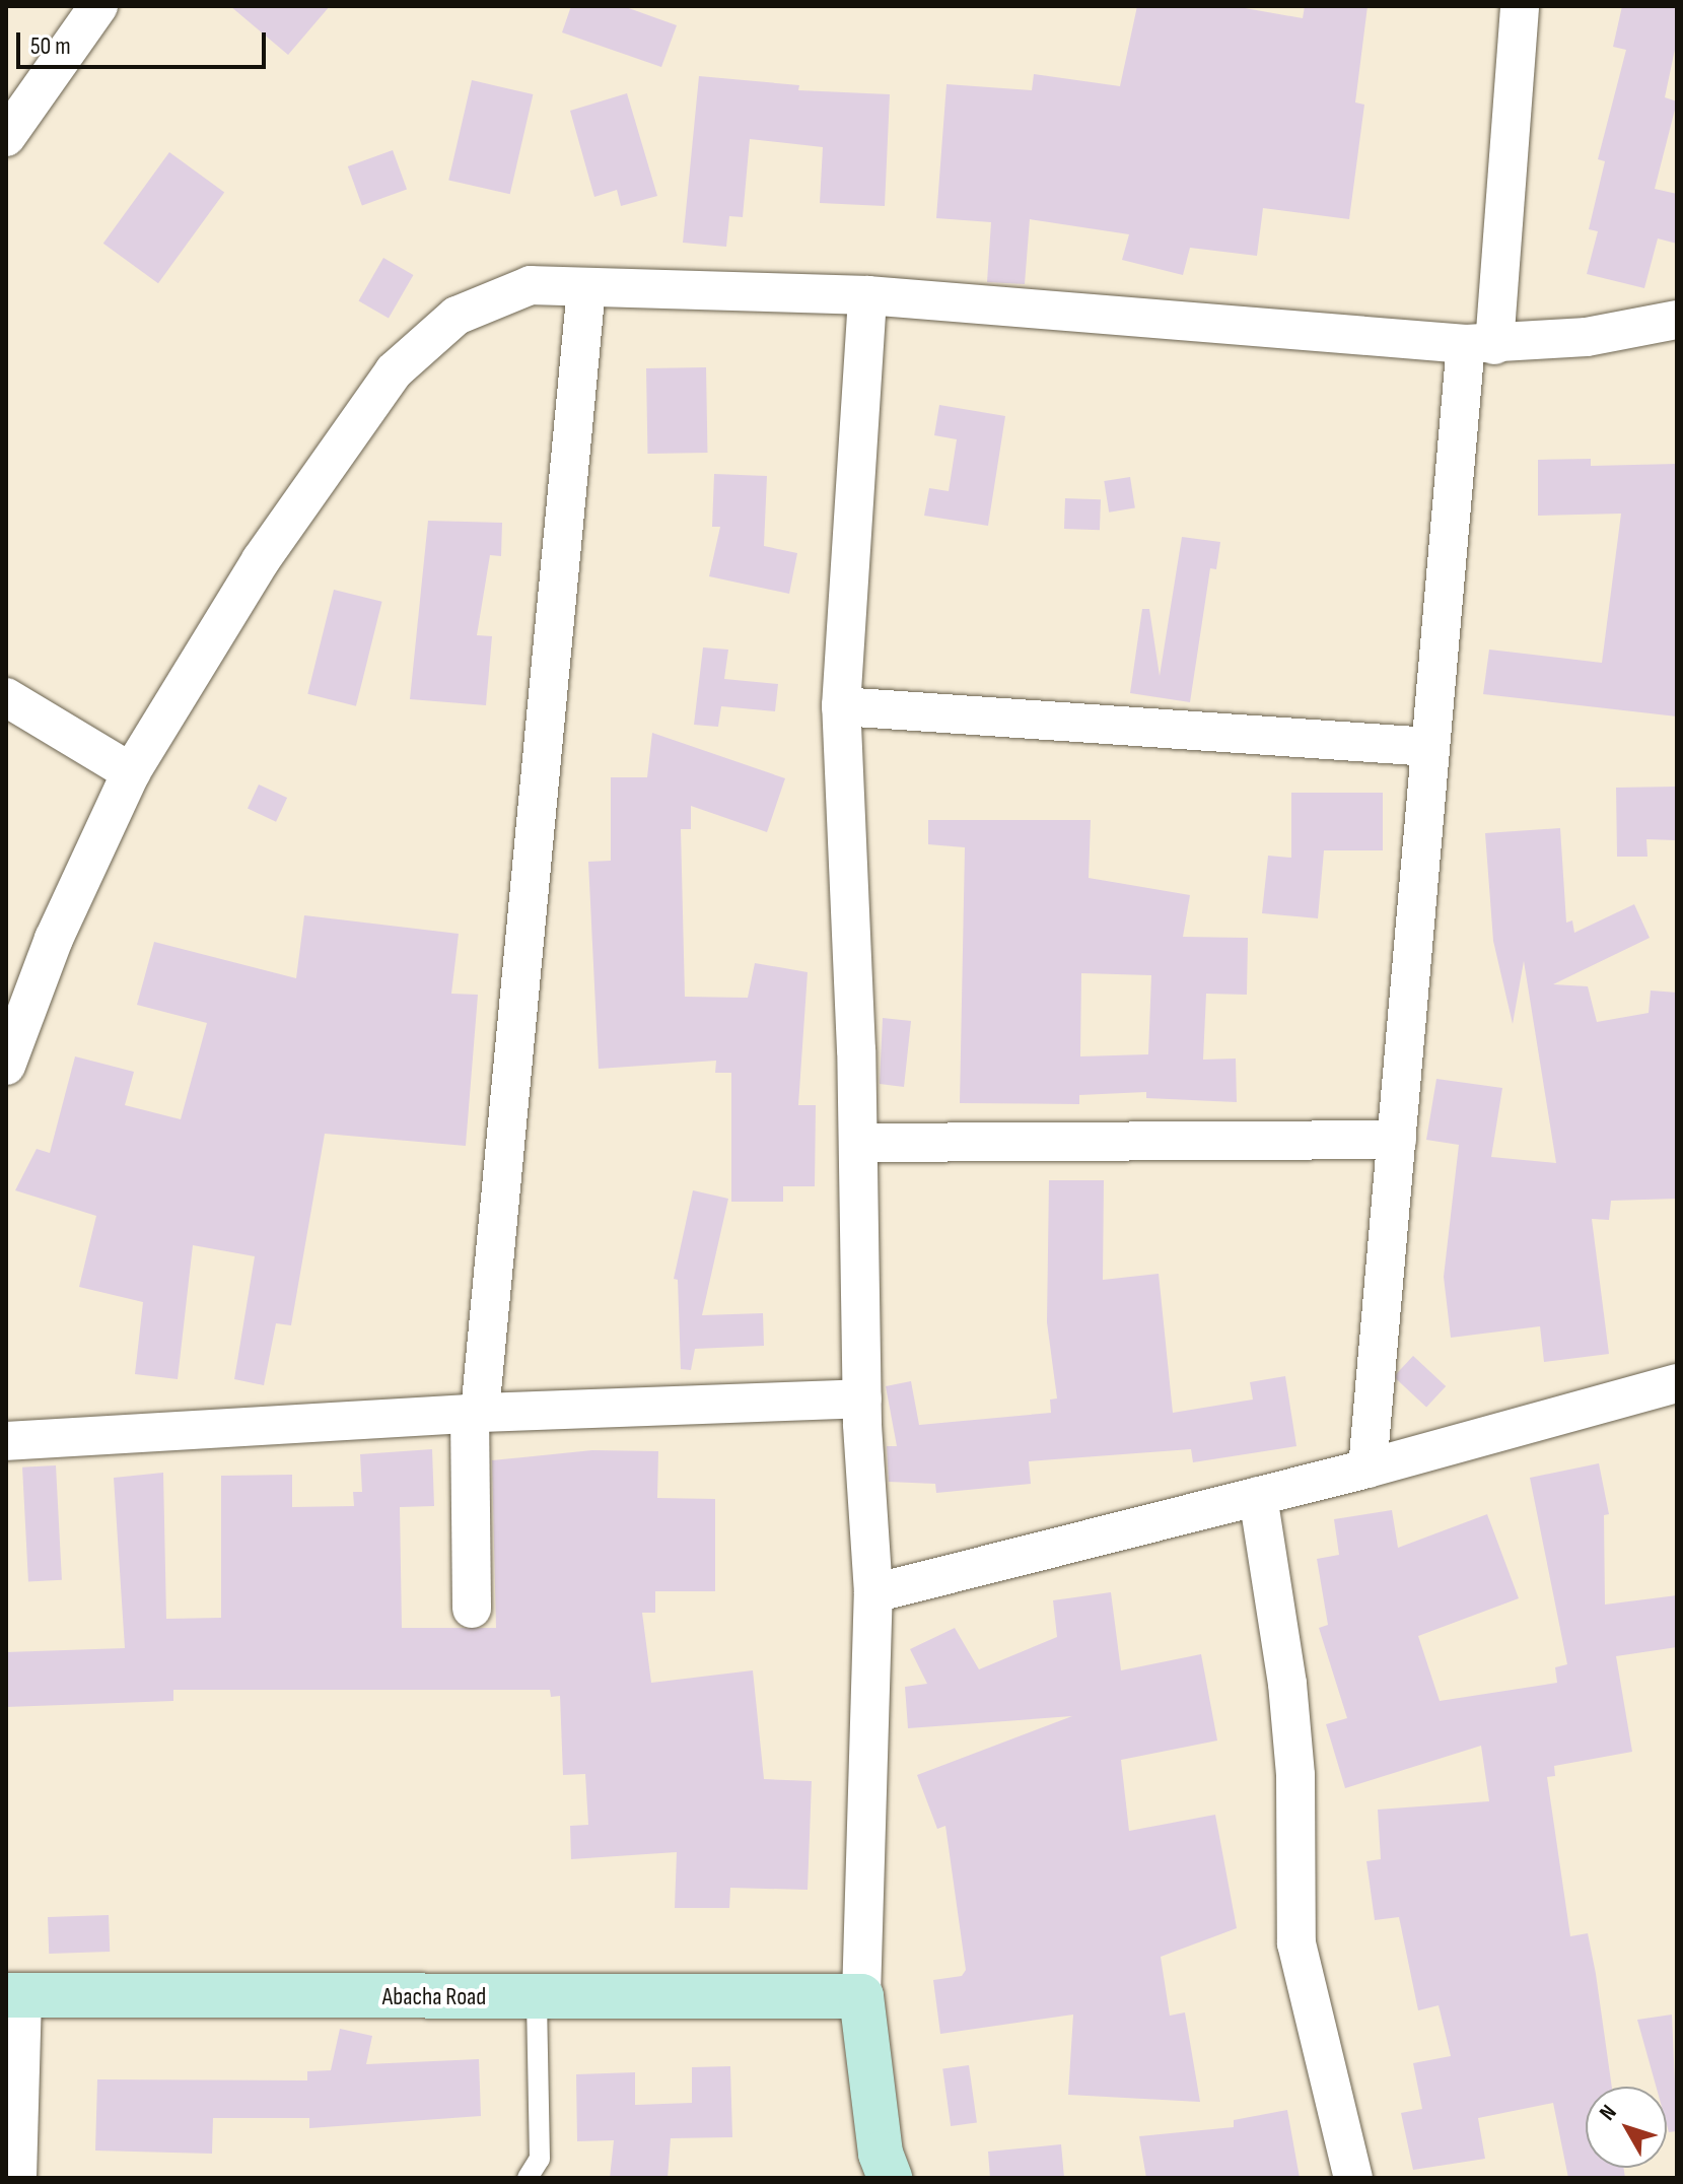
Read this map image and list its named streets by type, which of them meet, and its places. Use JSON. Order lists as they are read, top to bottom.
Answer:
{
  "streets": {
    "street": ["Abacha Road"]
  },
  "scale_bar": "50 m",
  "north": "top left"
}
